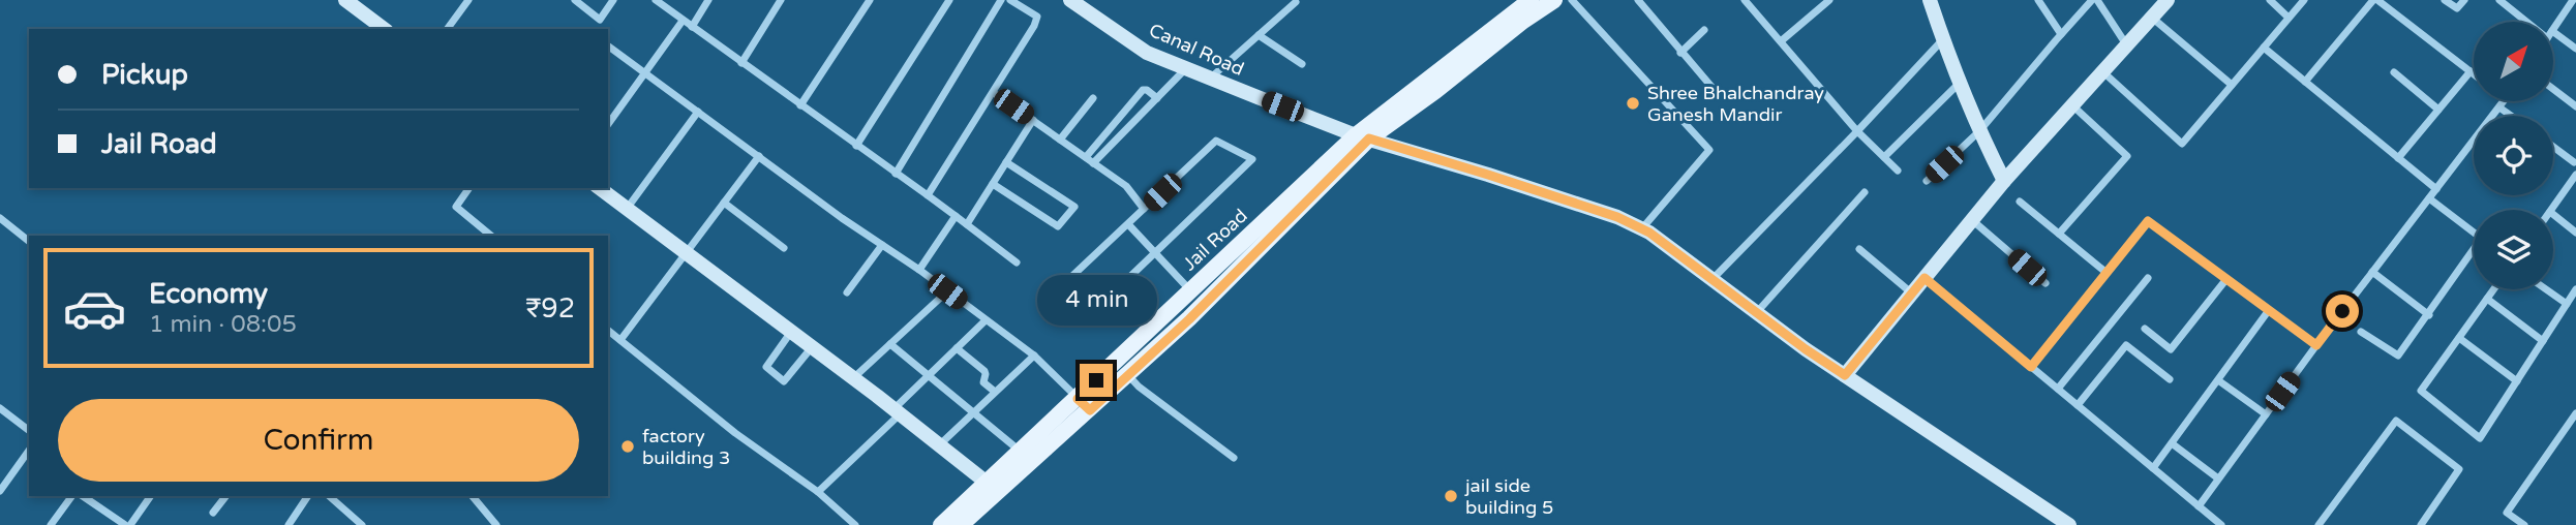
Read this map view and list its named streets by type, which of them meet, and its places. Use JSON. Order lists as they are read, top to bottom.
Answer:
{
  "streets": {
    "main road": ["Jail Road"],
    "street": ["Canal Road"]
  },
  "crossings": [
    ["Canal Road", "Jail Road"]
  ],
  "places": ["Shree Bhalchandray Ganesh Mandir", "factory building 3", "jail side building 5"],
  "north": "top right",
  "page": {
    "banner": ["Pickup", "Jail Road"],
    "list": [
      {
        "name": "Economy",
        "note": "1 min · 08:05",
        "value": "₹92"
      }
    ],
    "bubble": "4 min",
    "buttons": "Confirm"
  }
}
